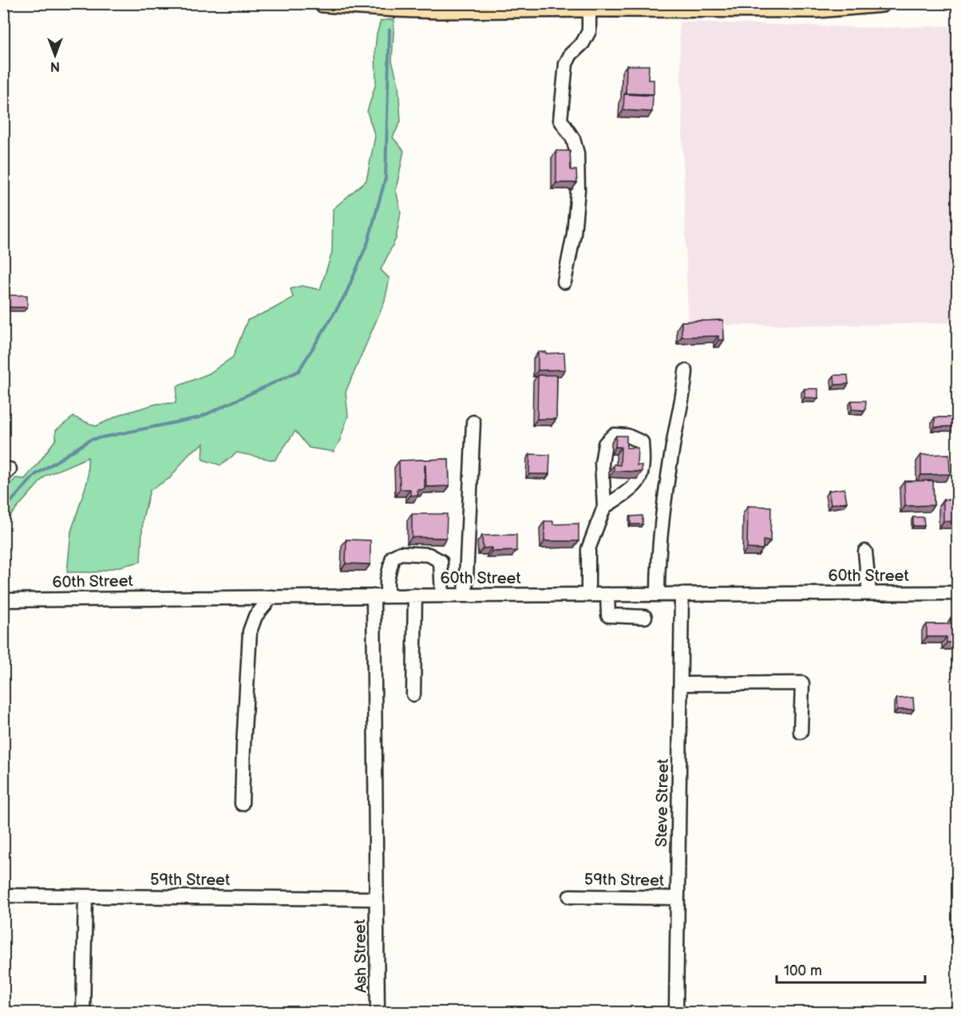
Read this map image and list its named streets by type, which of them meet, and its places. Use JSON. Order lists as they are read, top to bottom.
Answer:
{
  "streets": {
    "street": [
      "60th Street",
      "Steve Street",
      "59th Street",
      "Ash Street"
    ]
  },
  "crossings": [
    ["60th Street", "Steve Street"],
    ["60th Street", "Ash Street"],
    ["Steve Street", "59th Street"],
    ["59th Street", "Ash Street"]
  ],
  "scale_bar": "100 m",
  "north": "bottom"
}
